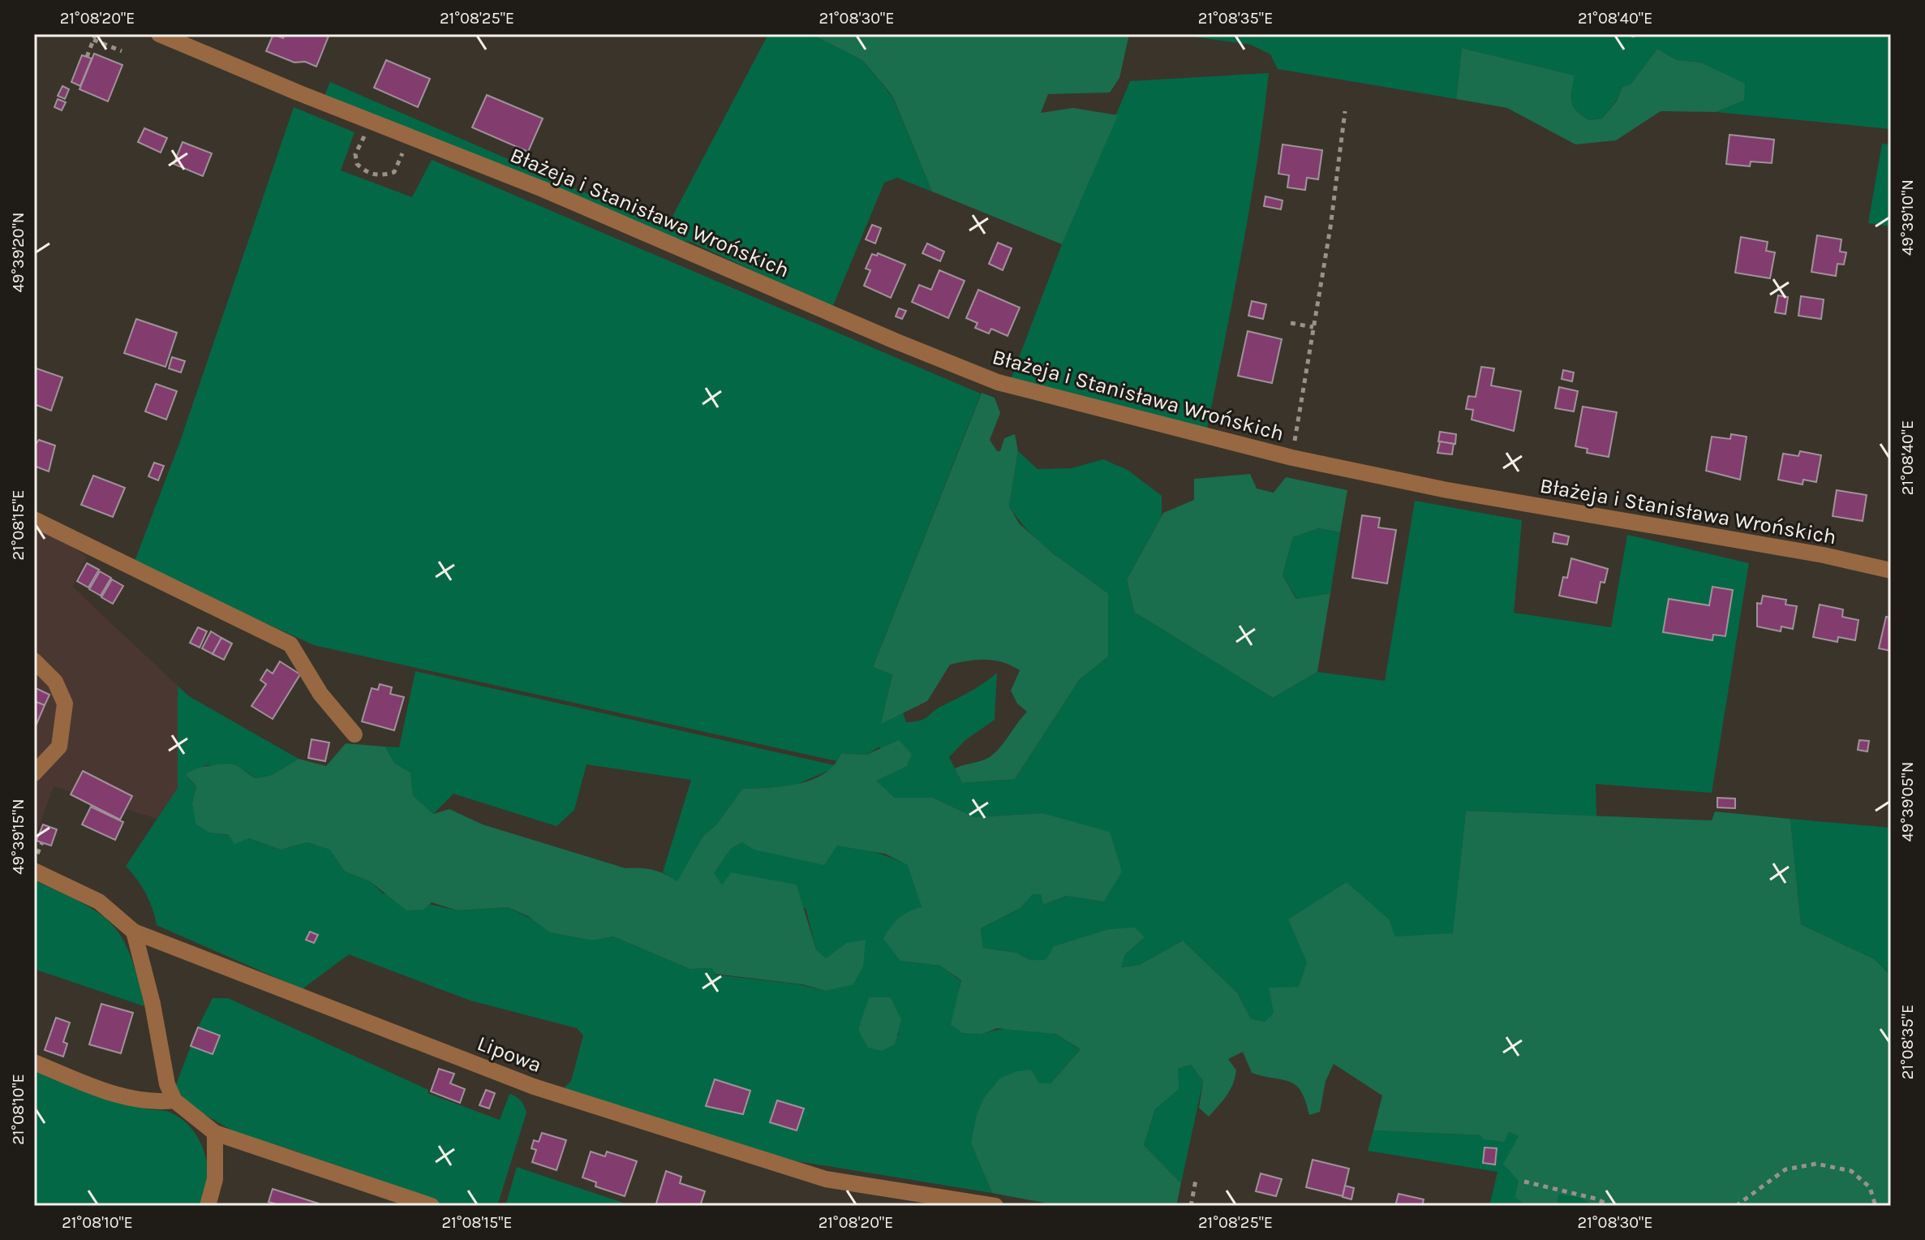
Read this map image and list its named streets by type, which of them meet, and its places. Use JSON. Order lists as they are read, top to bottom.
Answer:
{
  "streets": {
    "street": ["Błażeja i Stanisława Wrońskich", "Lipowa"]
  },
  "coordinates": [
    "21°08'20\"E",
    "21°08'25\"E",
    "21°08'30\"E",
    "21°08'35\"E",
    "21°08'40\"E",
    "49°39'10\"N",
    "49°39'20\"N",
    "21°08'15\"E",
    "49°39'05\"N",
    "49°39'15\"N",
    "21°08'10\"E"
  ]
}
